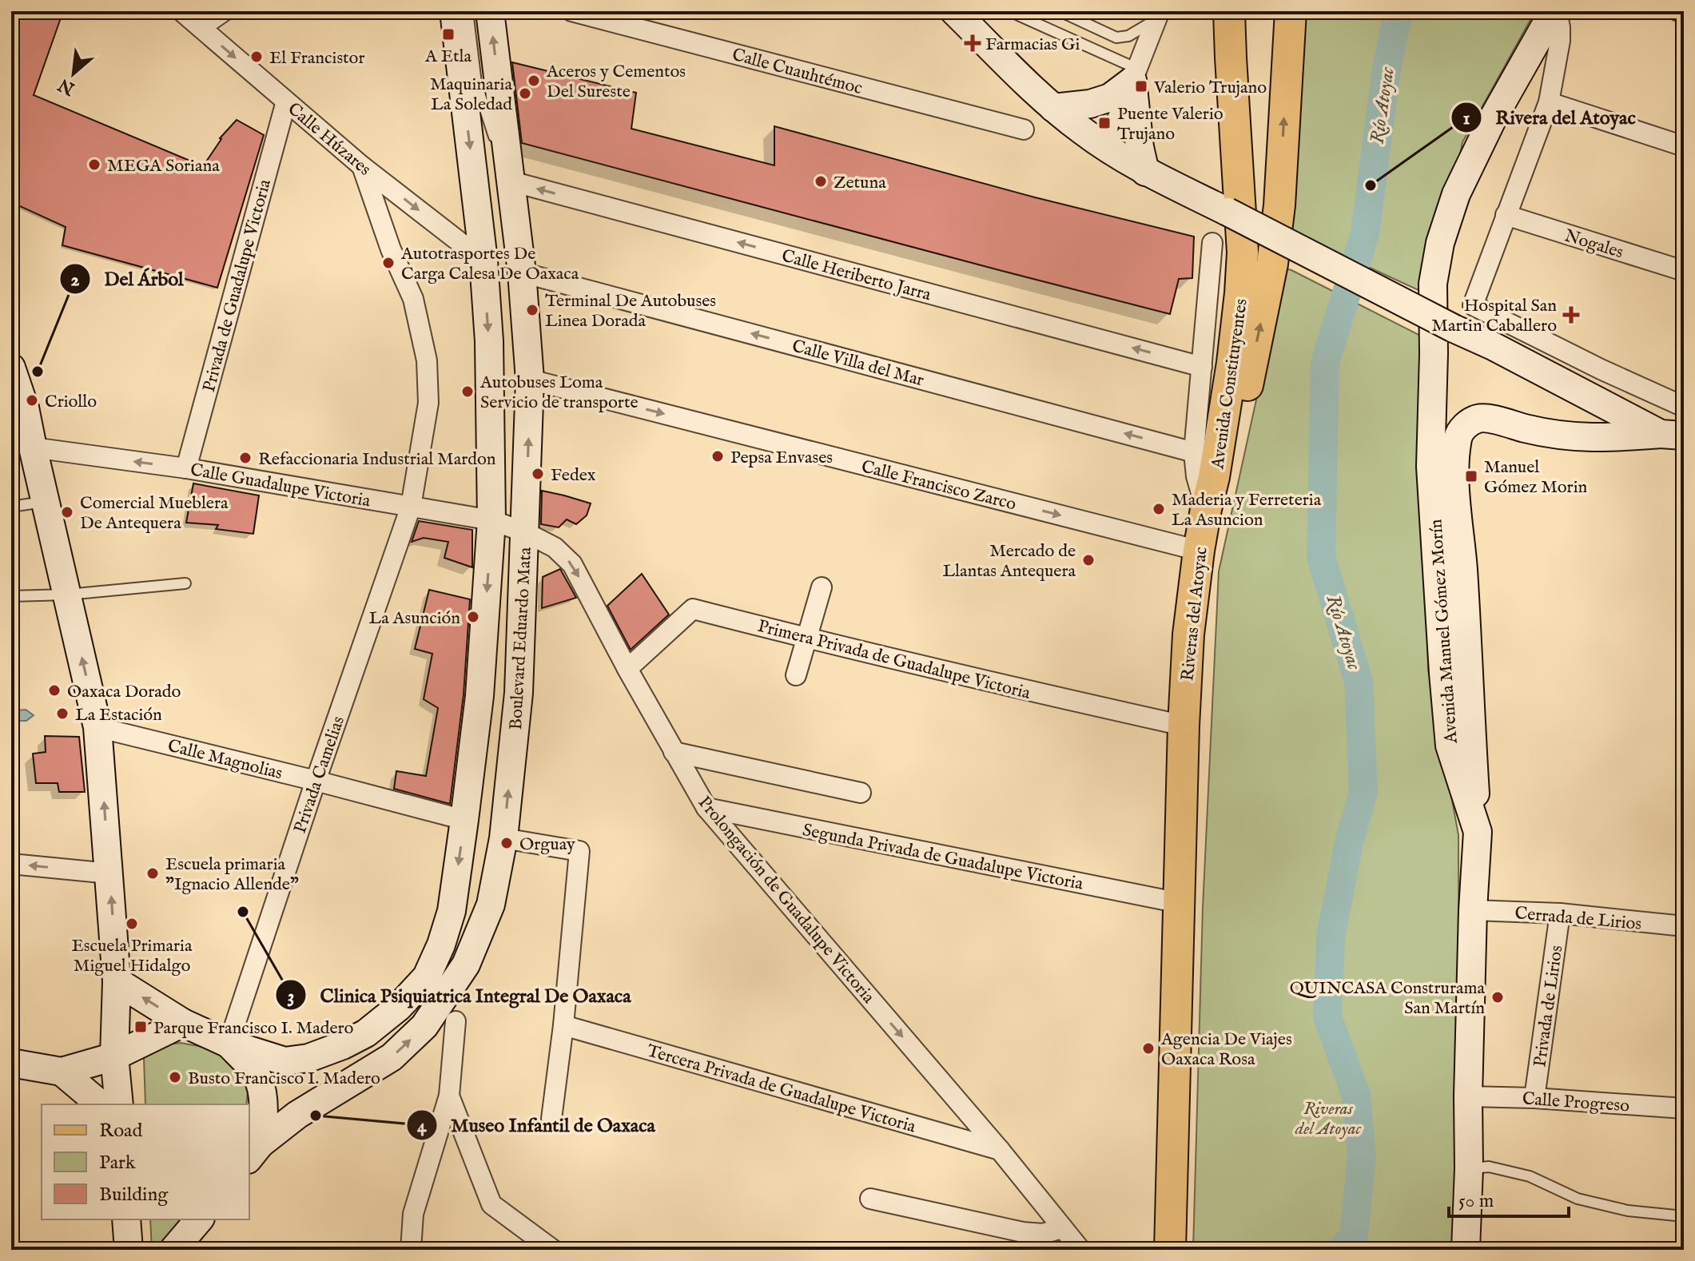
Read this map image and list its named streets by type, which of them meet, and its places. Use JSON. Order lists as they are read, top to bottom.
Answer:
{
  "streets": {
    "main road": [
      "Avenida Constituyentes",
      "Riveras del Atoyac",
      "Avenida Manuel Gómez Morín",
      "Boulevard Eduardo Mata"
    ],
    "street": [
      "Calle Cuauhtémoc",
      "Calle Húzares",
      "Nogales",
      "Calle Heriberto Jarra",
      "Privada de Guadalupe Victoria",
      "Calle Villa del Mar",
      "Calle Guadalupe Victoria",
      "Calle Francisco Zarco",
      "Primera Privada de Guadalupe Victoria",
      "Calle Magnolias",
      "Privada Camelias",
      "Segunda Privada de Guadalupe Victoria",
      "Prolongación de Guadalupe Victoria",
      "Cerrada de Lirios",
      "Privada de Lirios",
      "Tercera Privada de Guadalupe Victoria",
      "Calle Progreso"
    ]
  },
  "crossings": [
    ["Calle Húzares", "Privada de Guadalupe Victoria"],
    ["Calle Húzares", "Boulevard Eduardo Mata"],
    ["Calle Húzares", "Privada Camelias"],
    ["Calle Heriberto Jarra", "Boulevard Eduardo Mata"],
    ["Privada de Guadalupe Victoria", "Calle Guadalupe Victoria"],
    ["Calle Villa del Mar", "Boulevard Eduardo Mata"],
    ["Avenida Constituyentes", "Riveras del Atoyac"],
    ["Calle Guadalupe Victoria", "Boulevard Eduardo Mata"],
    ["Calle Guadalupe Victoria", "Privada Camelias"],
    ["Calle Guadalupe Victoria", "Prolongación de Guadalupe Victoria"],
    ["Calle Francisco Zarco", "Riveras del Atoyac"],
    ["Calle Francisco Zarco", "Boulevard Eduardo Mata"],
    ["Riveras del Atoyac", "Primera Privada de Guadalupe Victoria"],
    ["Riveras del Atoyac", "Segunda Privada de Guadalupe Victoria"],
    ["Avenida Manuel Gómez Morín", "Cerrada de Lirios"],
    ["Avenida Manuel Gómez Morín", "Calle Progreso"],
    ["Boulevard Eduardo Mata", "Calle Magnolias"],
    ["Boulevard Eduardo Mata", "Privada Camelias"],
    ["Boulevard Eduardo Mata", "Prolongación de Guadalupe Victoria"],
    ["Primera Privada de Guadalupe Victoria", "Prolongación de Guadalupe Victoria"],
    ["Calle Magnolias", "Privada Camelias"],
    ["Segunda Privada de Guadalupe Victoria", "Prolongación de Guadalupe Victoria"],
    ["Prolongación de Guadalupe Victoria", "Tercera Privada de Guadalupe Victoria"],
    ["Cerrada de Lirios", "Privada de Lirios"],
    ["Privada de Lirios", "Calle Progreso"]
  ],
  "one_way": [
    "Calle Húzares",
    "Calle Heriberto Jarra",
    "Calle Villa del Mar",
    "Calle Francisco Zarco",
    "Prolongación de Guadalupe Victoria"
  ],
  "water": ["Río Atoyac"],
  "parks": ["Riveras del Atoyac"],
  "places": {
    "transit": [
      "A Etla",
      "Valerio Trujano",
      "Puente Valerio Trujano",
      "Manuel Gómez Morin",
      "Parque Francisco I. Madero"
    ],
    "health": ["Farmacias Gi", "Hospital San Martin Caballero"],
    "other": [
      "El Francistor",
      "Aceros y Cementos Del Sureste",
      "Maquinaria La Soledad",
      "MEGA Soriana",
      "Zetuna",
      "Rivera del Atoyac",
      "Autotrasportes De Carga Calesa De Oaxaca",
      "Terminal De Autobuses Linea Dorada",
      "Del Árbol",
      "Autobuses Loma Servicio de transporte",
      "Criollo",
      "Pepsa Envases",
      "Refaccionaria Industrial Mardon",
      "Fedex",
      "Maderia y Ferreteria La Asuncion",
      "Comercial Mueblera De Antequera",
      "Mercado de Llantas Antequera",
      "La Asunción",
      "Oaxaca Dorado",
      "La Estación",
      "Orguay",
      "Escuela primaria \"Ignacio Allende\"",
      "Clinica Psiquiatrica Integral De Oaxaca",
      "Escuela Primaria Miguel Hidalgo",
      "QUINCASA Construrama San Martín",
      "Agencia De Viajes Oaxaca Rosa",
      "Busto Francisco I. Madero",
      "Museo Infantil de Oaxaca"
    ]
  },
  "legend": ["Road", "Park", "Building"],
  "scale_bar": "50 m",
  "north": "bottom left"
}
